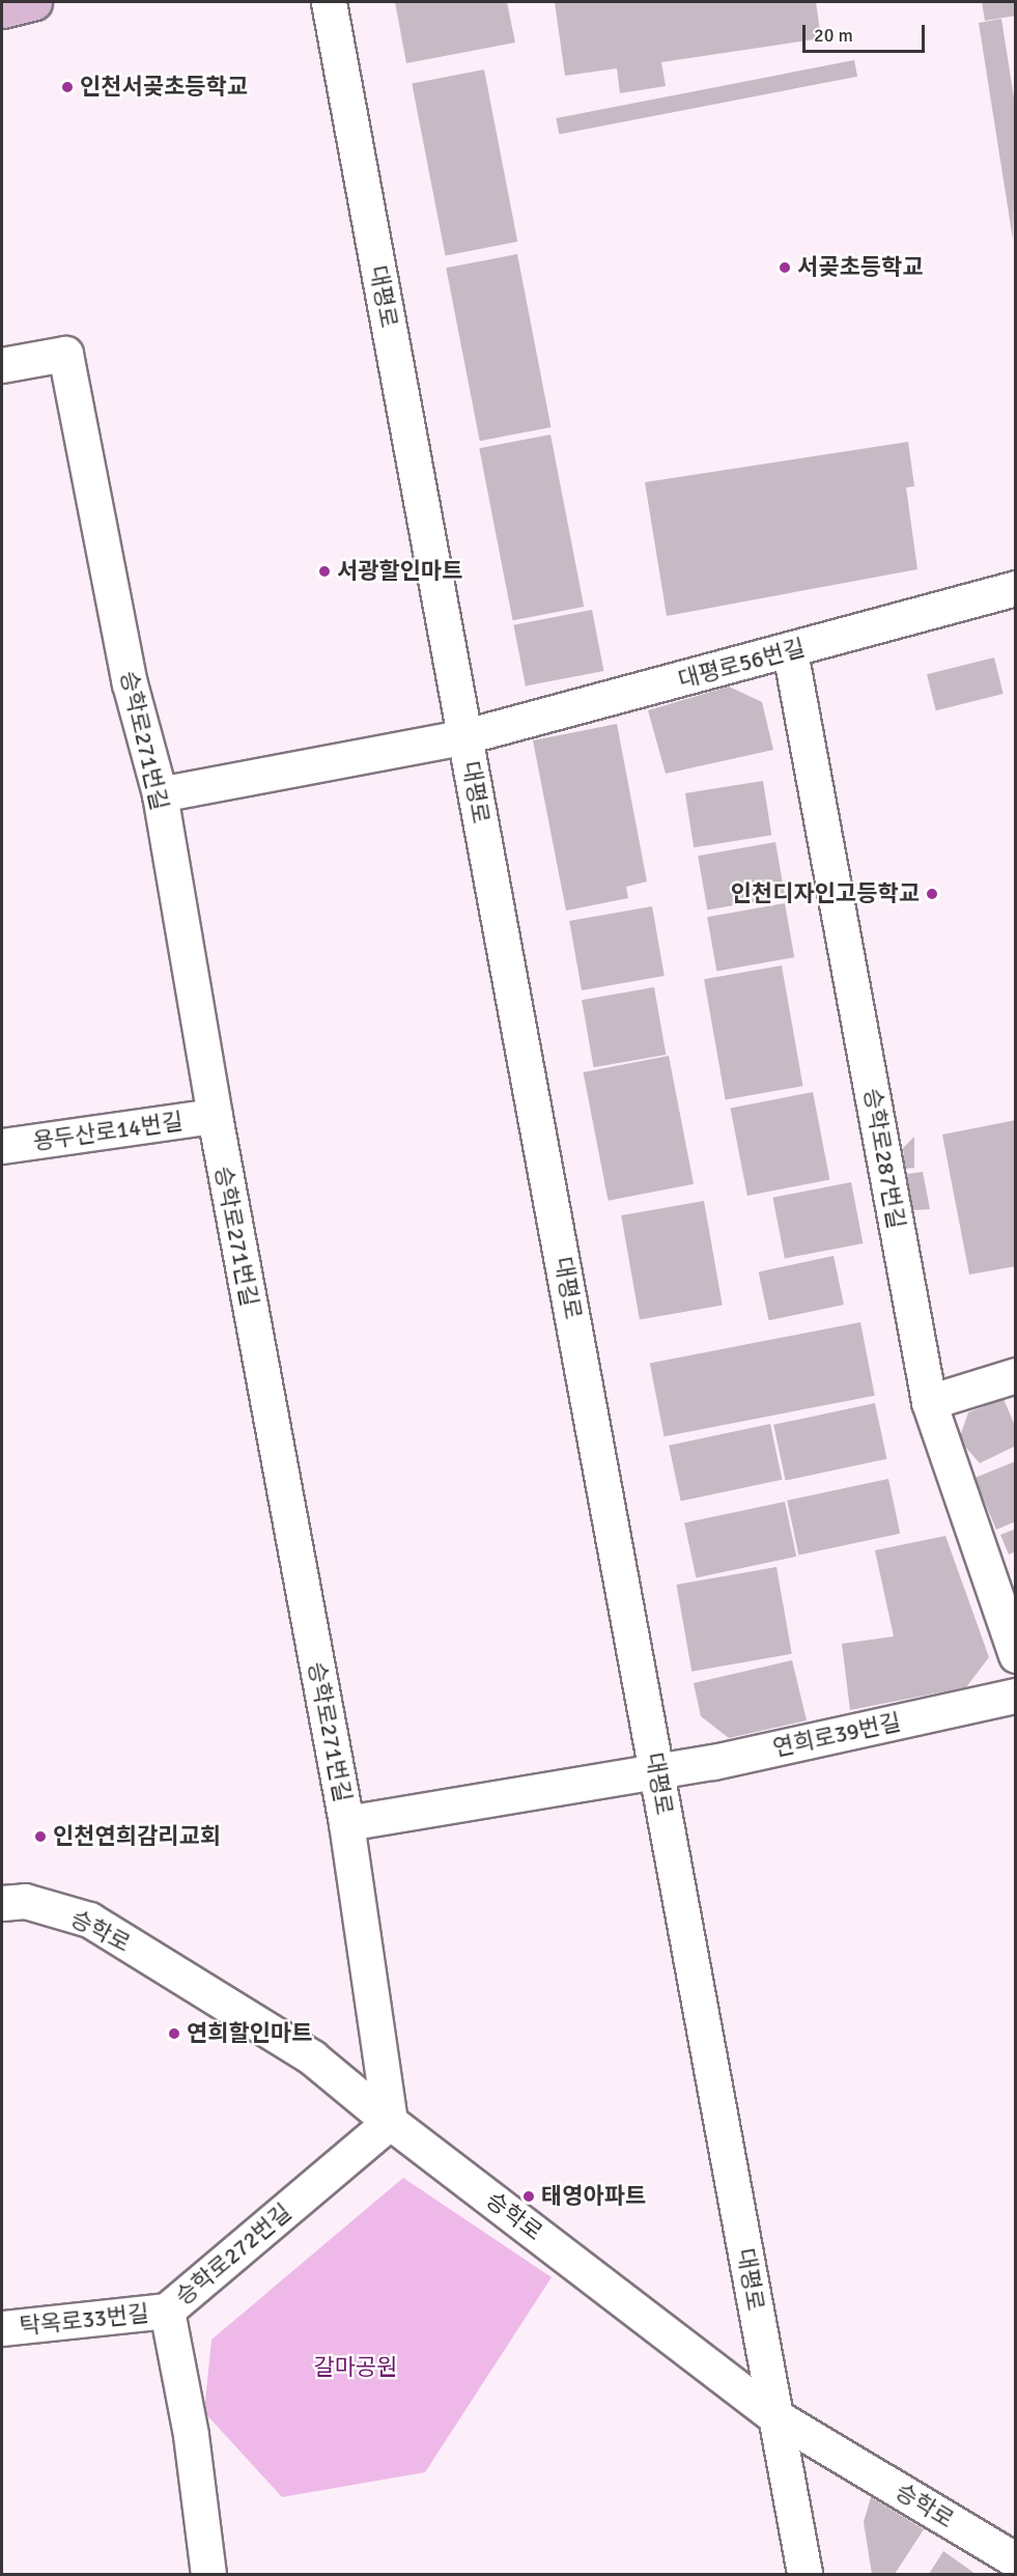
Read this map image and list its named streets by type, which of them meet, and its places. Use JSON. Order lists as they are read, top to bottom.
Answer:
{
  "streets": {
    "street": [
      "대평로",
      "대평로56번길",
      "승학로271번길",
      "용두산로14번길",
      "승학로287번길",
      "연희로39번길",
      "승학로",
      "승학로272번길",
      "탁옥로33번길"
    ]
  },
  "crossings": [
    ["대평로", "대평로56번길"],
    ["대평로", "연희로39번길"],
    ["대평로", "승학로"],
    ["대평로56번길", "승학로271번길"],
    ["대평로56번길", "승학로287번길"],
    ["승학로271번길", "용두산로14번길"],
    ["승학로271번길", "연희로39번길"],
    ["승학로271번길", "승학로"],
    ["승학로271번길", "승학로272번길"],
    ["승학로", "승학로272번길"],
    ["승학로272번길", "탁옥로33번길"]
  ],
  "parks": ["갈마공원"],
  "places": [
    "인천서곶초등학교",
    "서곶초등학교",
    "서광할인마트",
    "인천디자인고등학교",
    "인천연희감리교회",
    "연희할인마트",
    "태영아파트"
  ],
  "scale_bar": "20 m"
}
